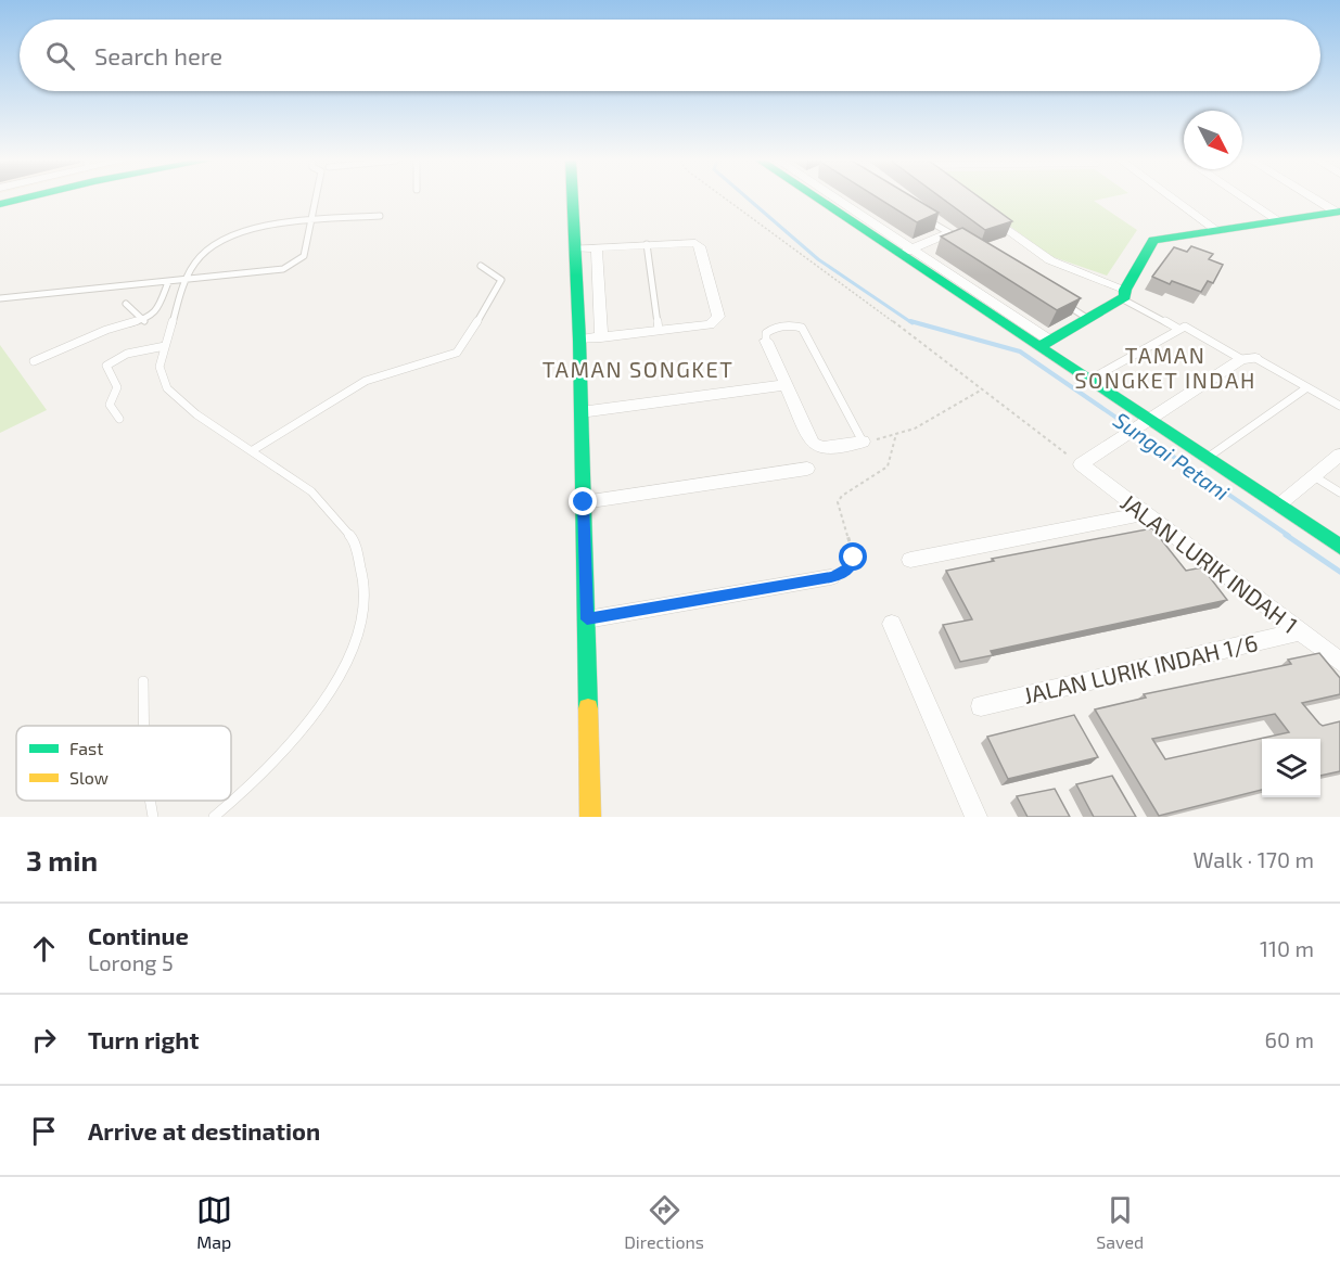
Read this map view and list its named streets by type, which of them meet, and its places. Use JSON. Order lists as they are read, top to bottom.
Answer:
{
  "streets": {
    "street": ["JALAN LURIK INDAH 1", "JALAN LURIK INDAH 1/6"]
  },
  "crossings": [
    ["JALAN LURIK INDAH 1", "JALAN LURIK INDAH 1/6"]
  ],
  "districts": ["TAMAN SONGKET INDAH", "TAMAN SONGKET"],
  "water": ["Sungai Petani"],
  "legend": ["Fast", "Slow"],
  "north": "bottom right",
  "page": {
    "search": "Search here",
    "heading": ["3 min", "Walk · 170 m"],
    "list": [
      ["Continue", "Lorong 5", "110 m"],
      ["Turn right", "60 m"],
      "Arrive at destination"
    ],
    "nav": ["Map", "Directions", "Saved"]
  }
}
